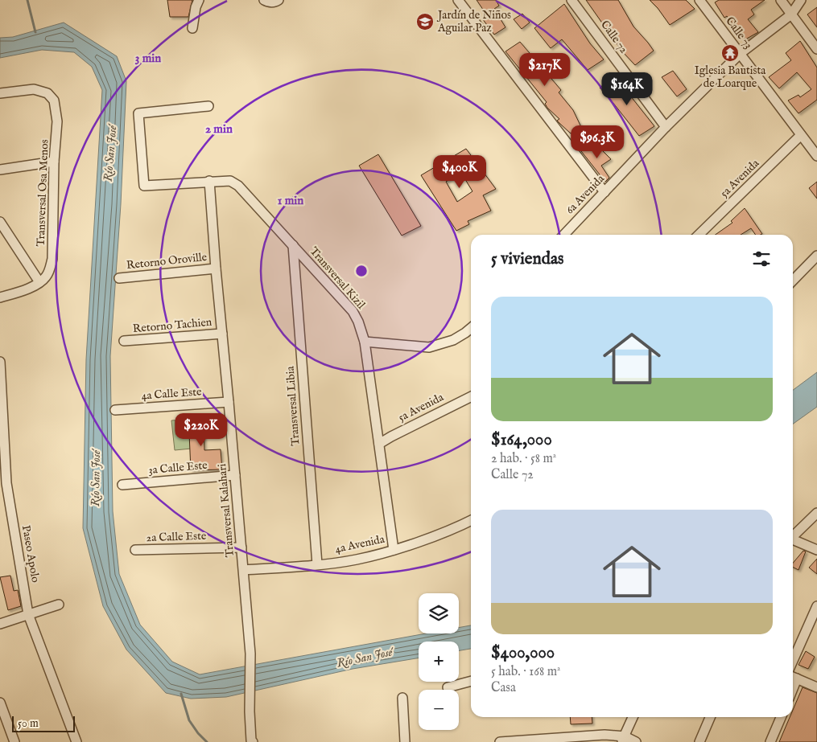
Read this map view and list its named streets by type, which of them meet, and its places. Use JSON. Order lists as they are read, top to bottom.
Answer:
{
  "streets": {
    "street": [
      "Calle 73",
      "Calle 72",
      "5a Avenida",
      "Transversal Osa Menos",
      "6a Avenida",
      "Retorno Oroville",
      "Transversal Kizil",
      "Retorno Tachien",
      "4a Calle Este",
      "Transversal Libia",
      "3a Calle Este",
      "Transversal Kalahari",
      "2a Calle Este",
      "4a Avenida",
      "Paseo Apolo"
    ]
  },
  "crossings": [
    ["Calle 73", "5a Avenida"],
    ["Calle 73", "6a Avenida"],
    ["Calle 72", "6a Avenida"],
    ["5a Avenida", "Transversal Kizil"],
    ["Retorno Oroville", "Transversal Kalahari"],
    ["Transversal Kizil", "Transversal Libia"],
    ["Transversal Kizil", "Transversal Kalahari"],
    ["Transversal Kizil", "4a Avenida"],
    ["Retorno Tachien", "Transversal Kalahari"],
    ["4a Calle Este", "Transversal Kalahari"],
    ["Transversal Libia", "4a Avenida"],
    ["3a Calle Este", "Transversal Kalahari"],
    ["Transversal Kalahari", "2a Calle Este"],
    ["Transversal Kalahari", "4a Avenida"]
  ],
  "water": ["Río San José"],
  "places": {
    "school or university": ["Jardín de Niños Aguilar Paz"],
    "temple": ["Iglesia Bautista de Loarque"]
  },
  "scale_bar": "50 m",
  "page": {
    "price": [
      "$217K",
      "$164K",
      "$96.3K",
      "$400K",
      "$220K"
    ],
    "heading": "5 viviendas",
    "list": [
      {
        "name": "$164,000",
        "note": "2 hab. · 58 m² · Calle 72"
      },
      {
        "name": "$400,000",
        "note": "5 hab. · 168 m² · Casa"
      }
    ],
    "map_buttons": ["+", "−"],
    "scale": "50 m"
  },
  "rings": ["3 min", "2 min", "1 min"]
}
